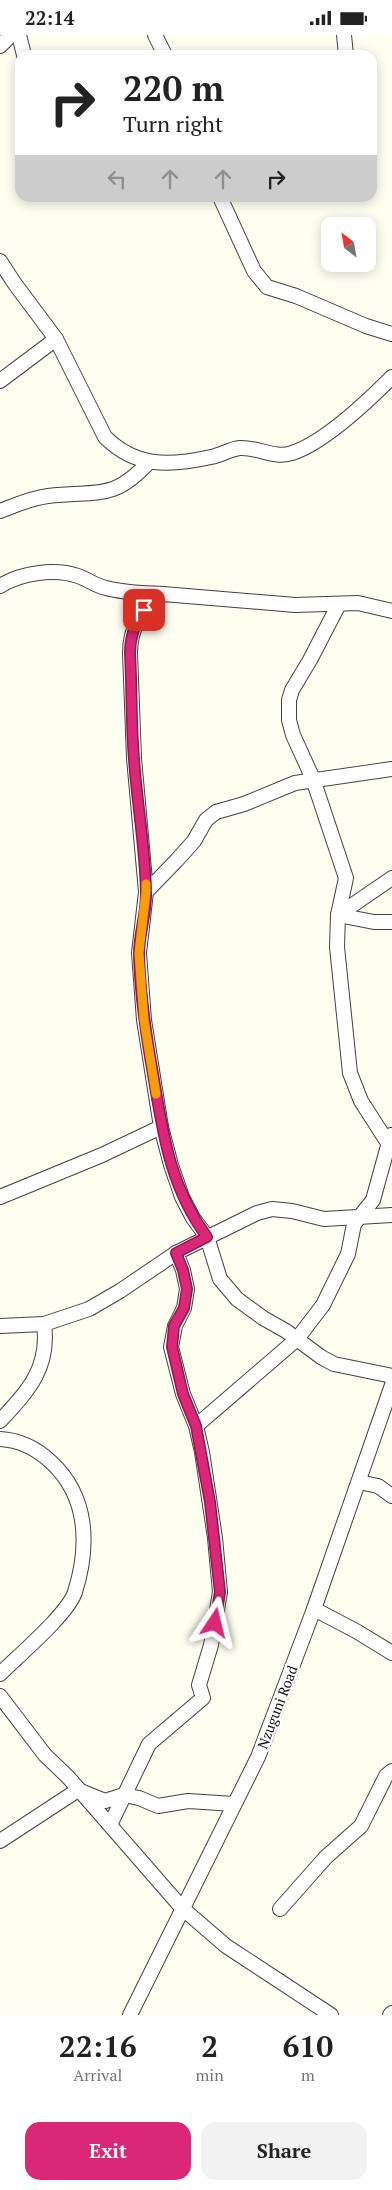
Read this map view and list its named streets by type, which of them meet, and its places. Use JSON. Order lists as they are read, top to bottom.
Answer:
{
  "streets": {
    "street": ["Nzuguni Road"]
  },
  "north": "top left",
  "page": {
    "status": "22:14",
    "turn": ["220 m", "Turn right"],
    "eta": [
      "22:16",
      "Arrival",
      "2",
      "min",
      "610",
      "m"
    ],
    "buttons": ["Exit", "Share"]
  }
}
